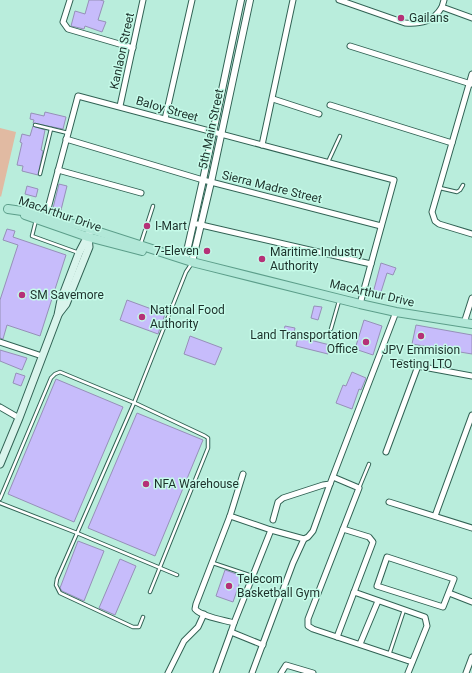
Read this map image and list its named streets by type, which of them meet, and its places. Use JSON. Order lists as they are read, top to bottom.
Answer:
{
  "streets": {
    "main road": ["MacArthur Drive"],
    "street": [
      "Kanlaon Street",
      "Baloy Street",
      "5th Main Street",
      "Sierra Madre Street"
    ]
  },
  "crossings": [
    ["Kanlaon Street", "Baloy Street"],
    ["Baloy Street", "5th Main Street"],
    ["Baloy Street", "Sierra Madre Street"],
    ["Baloy Street", "MacArthur Drive"],
    ["5th Main Street", "Sierra Madre Street"],
    ["5th Main Street", "MacArthur Drive"]
  ],
  "places": [
    "Gailans",
    "I-Mart",
    "7-Eleven",
    "Maritime Industry Authority",
    "SM Savemore",
    "National Food Authority",
    "JPV Emmision Testing LTO",
    "Land Transportation Office",
    "NFA Warehouse",
    "Telecom Basketball Gym"
  ]
}
